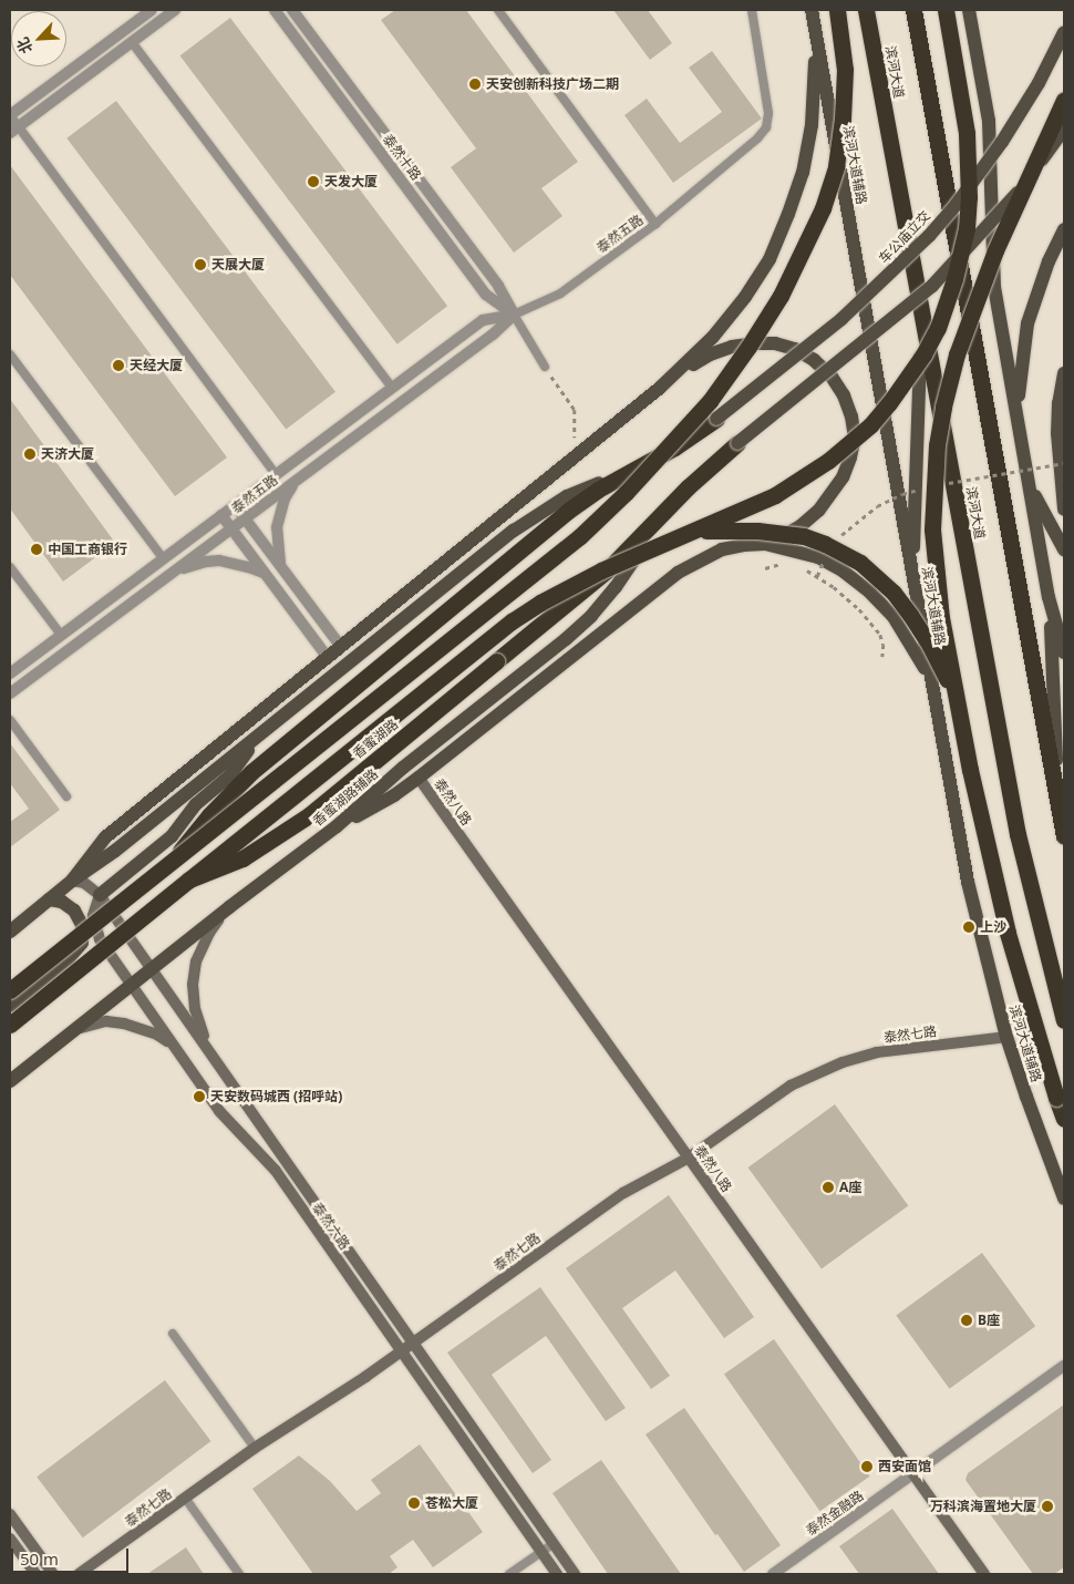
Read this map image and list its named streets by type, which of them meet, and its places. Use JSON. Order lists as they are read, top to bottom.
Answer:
{
  "streets": {
    "highway": ["滨河大道", "香蜜湖路"],
    "main road": ["滨河大道辅路", "车公庙立交", "香蜜湖路辅路"],
    "street": [
      "泰然十路",
      "泰然五路",
      "泰然八路",
      "泰然七路",
      "泰然六路",
      "泰然金融路"
    ]
  },
  "crossings": [
    ["泰然十路", "泰然五路"],
    ["滨河大道辅路", "泰然七路"],
    ["香蜜湖路", "香蜜湖路辅路"],
    ["香蜜湖路辅路", "泰然六路"],
    ["泰然八路", "泰然七路"],
    ["泰然八路", "泰然金融路"],
    ["泰然七路", "泰然六路"]
  ],
  "places": [
    "天安创新科技广场二期",
    "天发大厦",
    "天展大厦",
    "天经大厦",
    "天济大厦",
    "中国工商银行",
    "上沙",
    "天安数码城西 (招呼站)",
    "A座",
    "B座",
    "西安面馆",
    "苍松大厦",
    "万科滨海置地大厦"
  ],
  "scale_bar": "50 m",
  "north": "bottom left"
}
